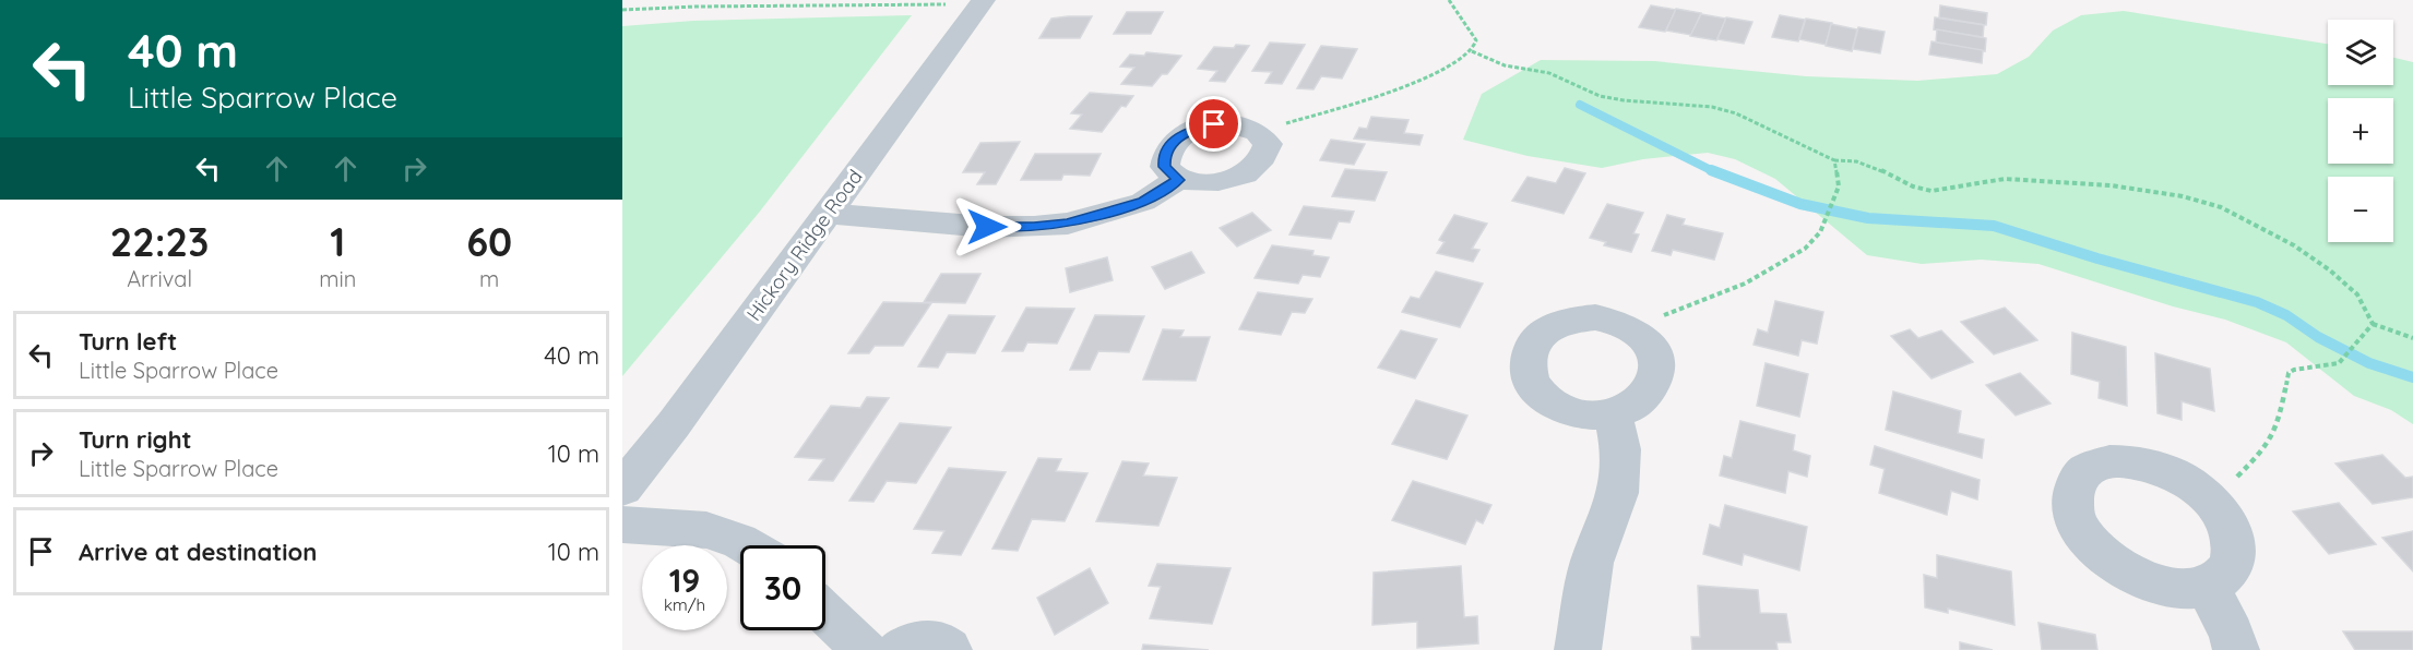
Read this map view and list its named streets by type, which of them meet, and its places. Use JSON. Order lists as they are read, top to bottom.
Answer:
{
  "streets": {
    "street": ["Hickory Ridge Road"]
  },
  "page": {
    "turn": ["40 m", "Little Sparrow Place"],
    "map_buttons": ["+", "−"],
    "eta": [
      "22:23",
      "Arrival",
      "1",
      "min",
      "60",
      "m"
    ],
    "list": [
      {
        "name": "Turn left",
        "note": "Little Sparrow Place",
        "value": "40 m"
      },
      {
        "name": "Turn right",
        "note": "Little Sparrow Place",
        "value": "10 m"
      },
      {
        "name": "Arrive at destination",
        "value": "10 m"
      }
    ],
    "speed": "19 km/h",
    "limit": "30"
  }
}
